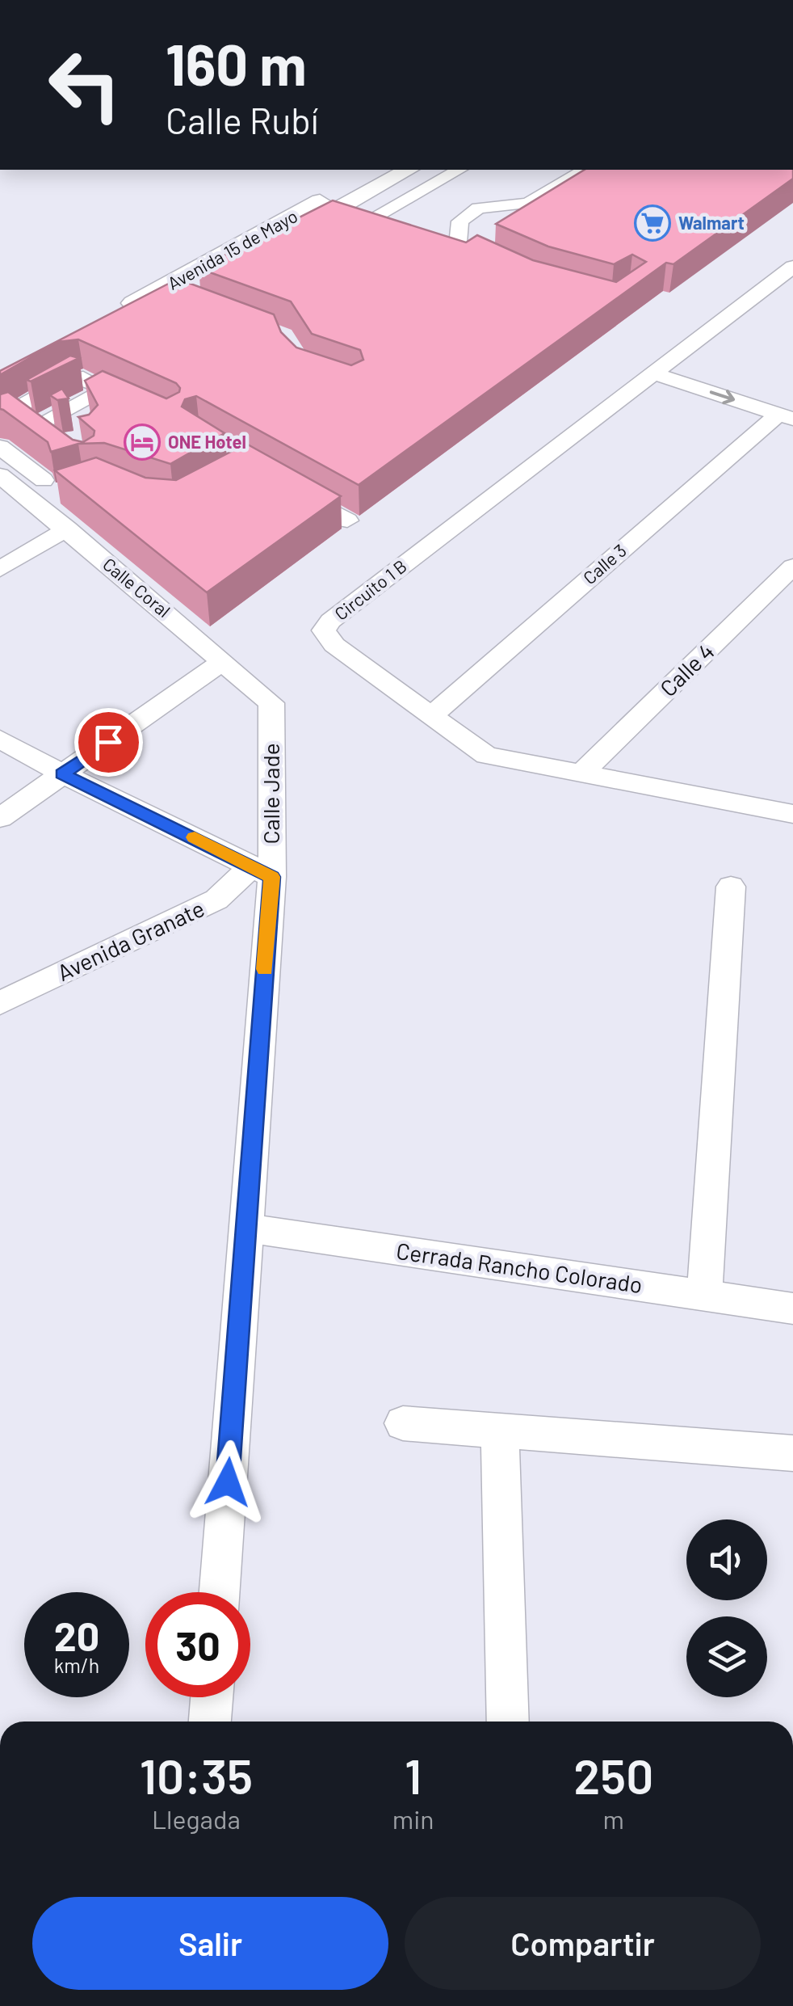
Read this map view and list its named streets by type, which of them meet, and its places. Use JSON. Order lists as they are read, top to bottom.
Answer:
{
  "streets": {
    "main road": ["Avenida 15 de Mayo"],
    "street": [
      "Calle 3",
      "Calle Coral",
      "Circuito 1 B",
      "Calle 4",
      "Calle Jade",
      "Avenida Granate",
      "Cerrada Rancho Colorado"
    ]
  },
  "crossings": [
    ["Calle 3", "Circuito 1 B"],
    ["Calle Coral", "Calle Jade"],
    ["Circuito 1 B", "Calle 4"],
    ["Calle Jade", "Avenida Granate"],
    ["Calle Jade", "Cerrada Rancho Colorado"]
  ],
  "places": {
    "supermarket": ["Walmart"],
    "hotel": ["ONE Hotel"]
  },
  "page": {
    "turn": ["160 m", "Calle Rubí"],
    "speed": "20 km/h",
    "limit": "30",
    "eta": [
      "10:35",
      "Llegada",
      "1",
      "min",
      "250",
      "m"
    ],
    "buttons": ["Salir", "Compartir"]
  }
}
